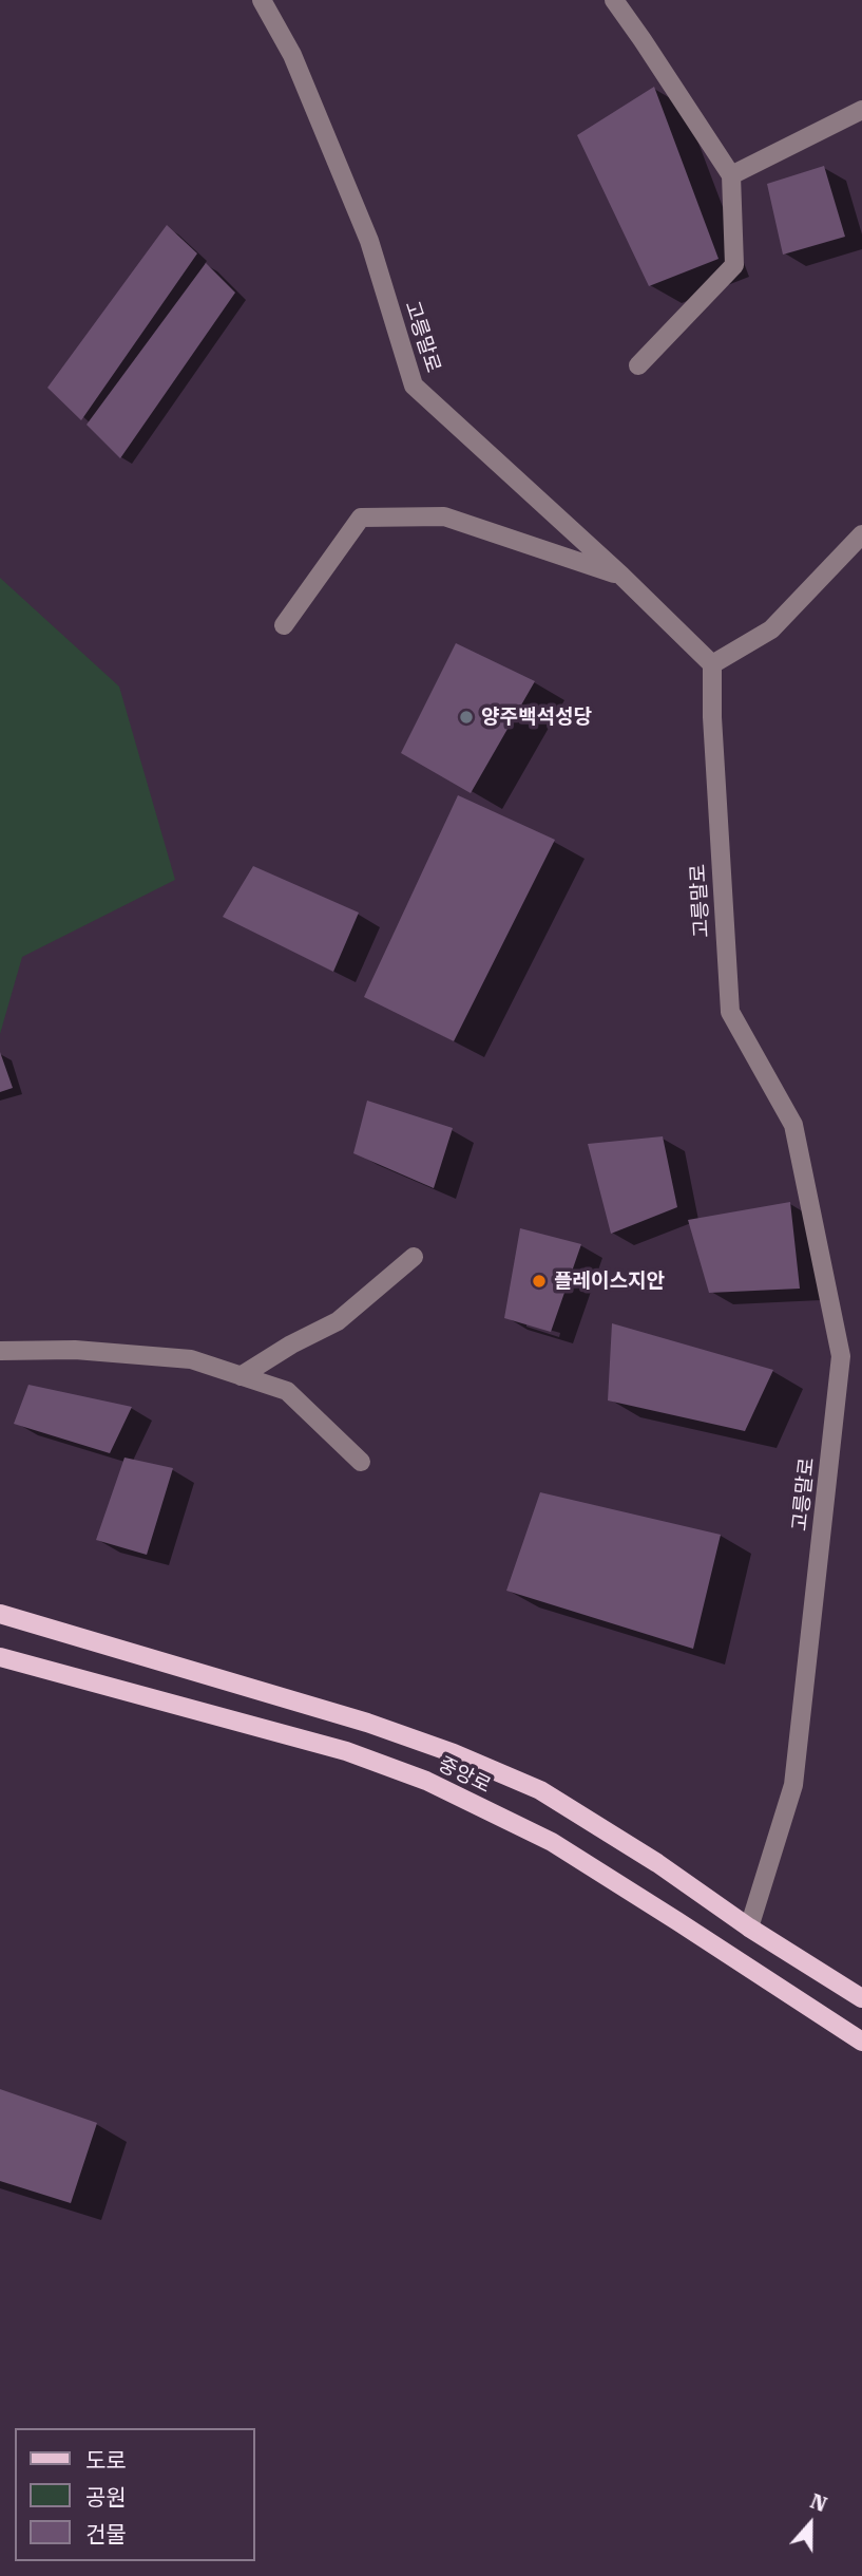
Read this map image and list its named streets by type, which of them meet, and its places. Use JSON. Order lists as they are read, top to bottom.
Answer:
{
  "streets": {
    "main road": ["중앙로"],
    "street": ["고릉말로"]
  },
  "crossings": [
    ["고릉말로", "중앙로"]
  ],
  "places": ["양주백석성당", "플레이스지안"],
  "legend": ["도로", "공원", "건물"],
  "north": "top"
}
